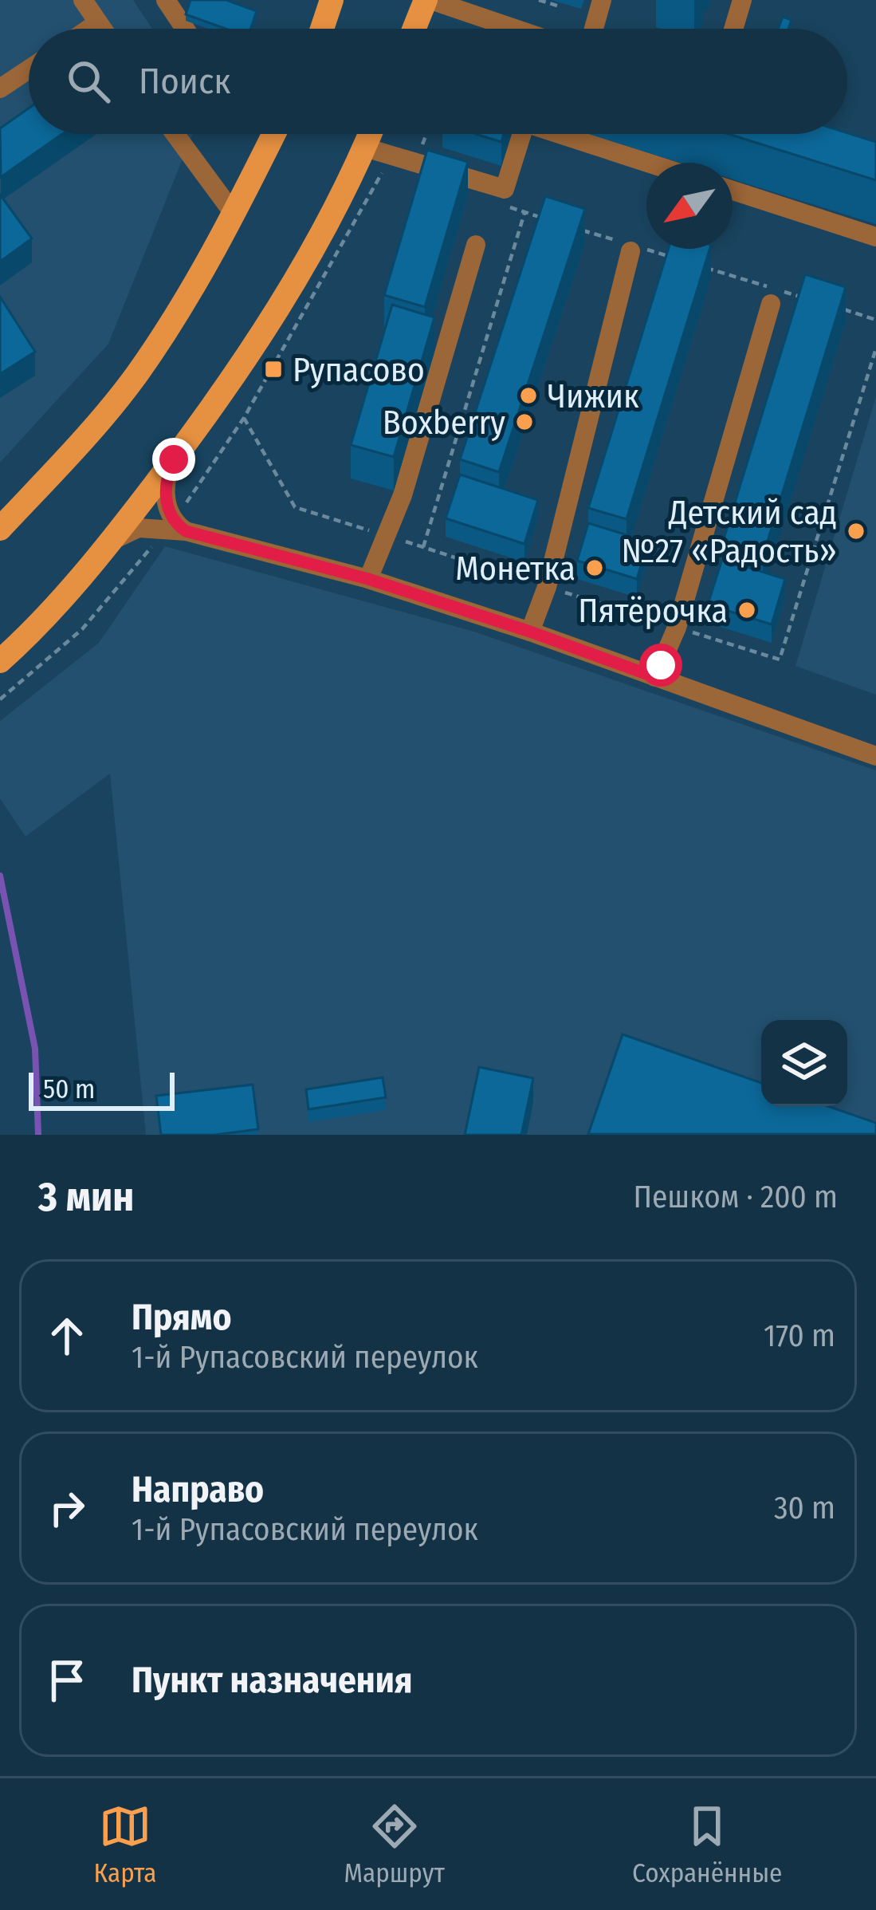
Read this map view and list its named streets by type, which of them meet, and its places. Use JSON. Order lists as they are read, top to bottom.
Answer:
{
  "places": {
    "transit": ["Рупасово"],
    "other": [
      "Чижик",
      "Boxberry",
      "Детский сад №27 «Радость»",
      "Монетка",
      "Пятёрочка"
    ]
  },
  "scale_bar": "50 m",
  "north": "bottom left",
  "page": {
    "search": "Поиск",
    "scale": "50 m",
    "heading": ["3 мин", "Пешком · 200 m"],
    "list": [
      ["Прямо", "1-й Рупасовский переулок", "170 m"],
      ["Направо", "1-й Рупасовский переулок", "30 m"],
      "Пункт назначения"
    ],
    "nav": ["Карта", "Маршрут", "Сохранённые"]
  }
}
